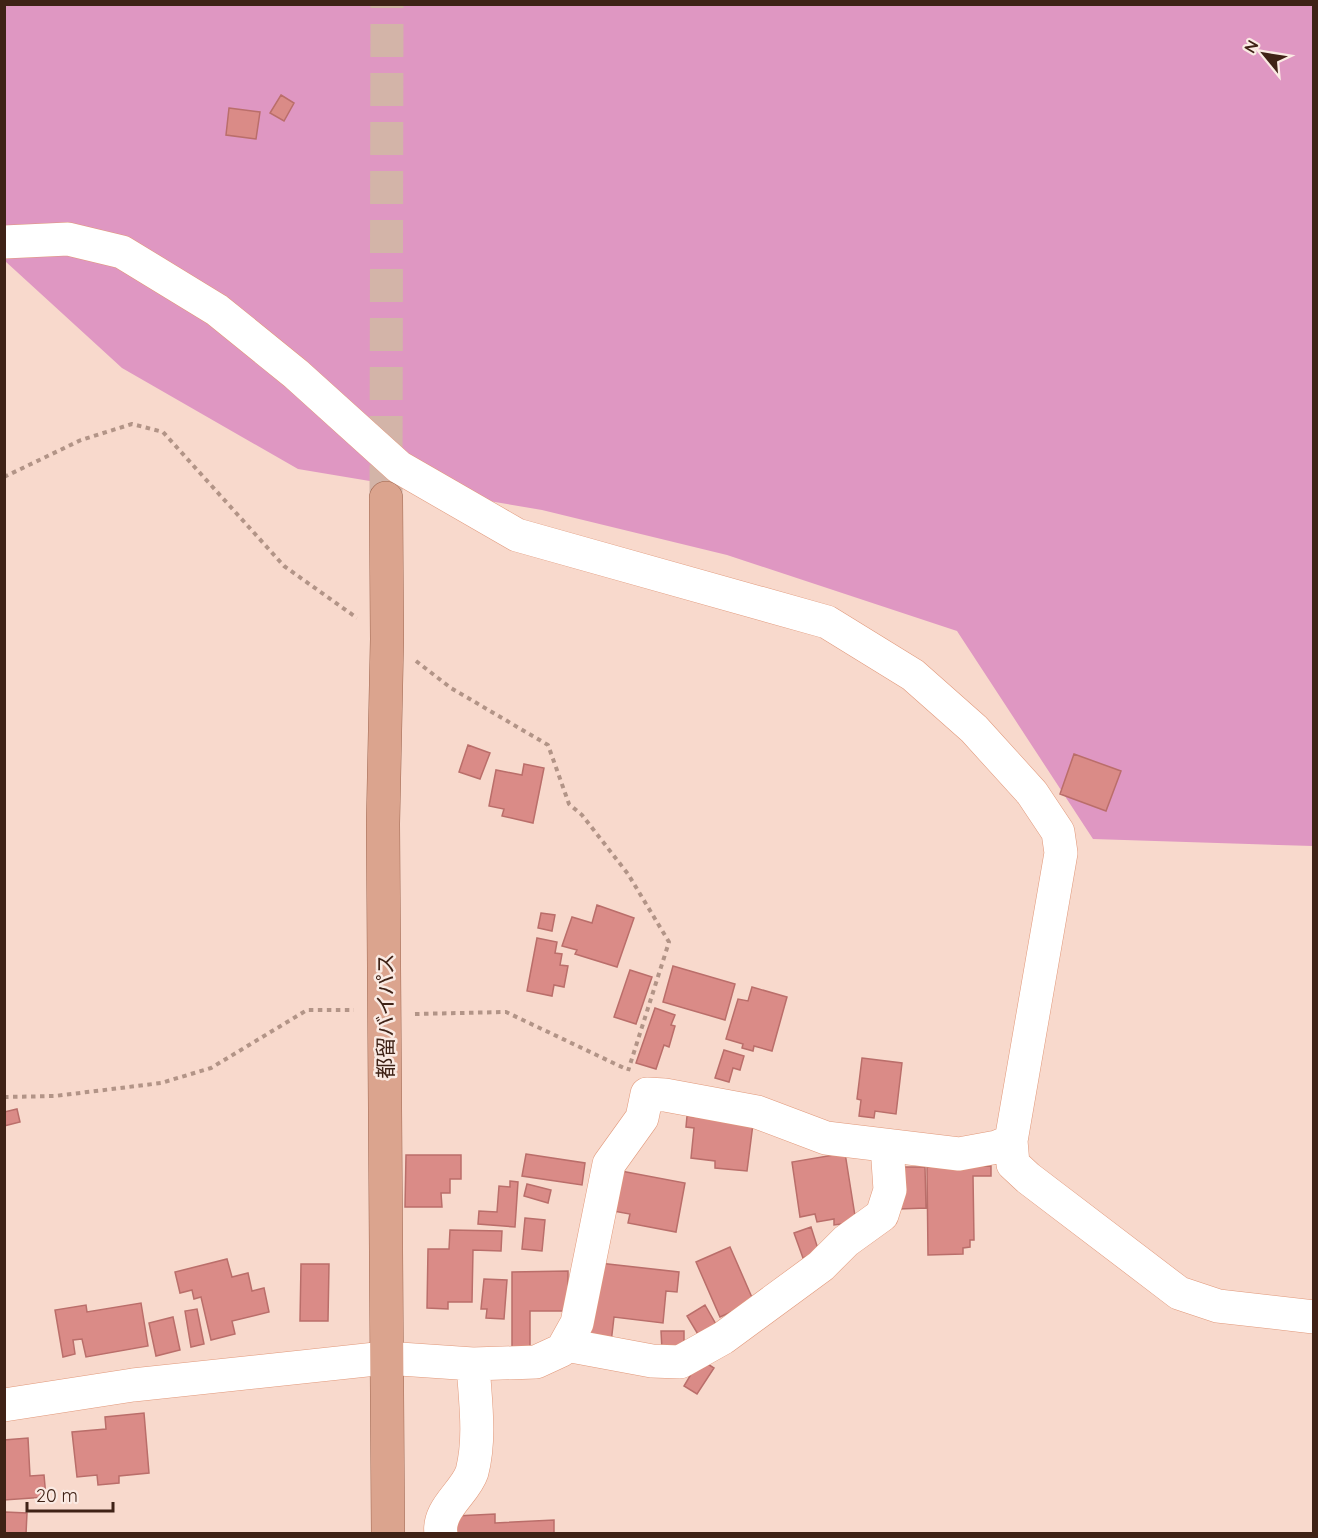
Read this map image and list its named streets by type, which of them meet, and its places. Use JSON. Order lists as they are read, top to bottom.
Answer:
{
  "streets": {
    "highway": ["都留バイパス"]
  },
  "scale_bar": "20 m",
  "north": "top left"
}
